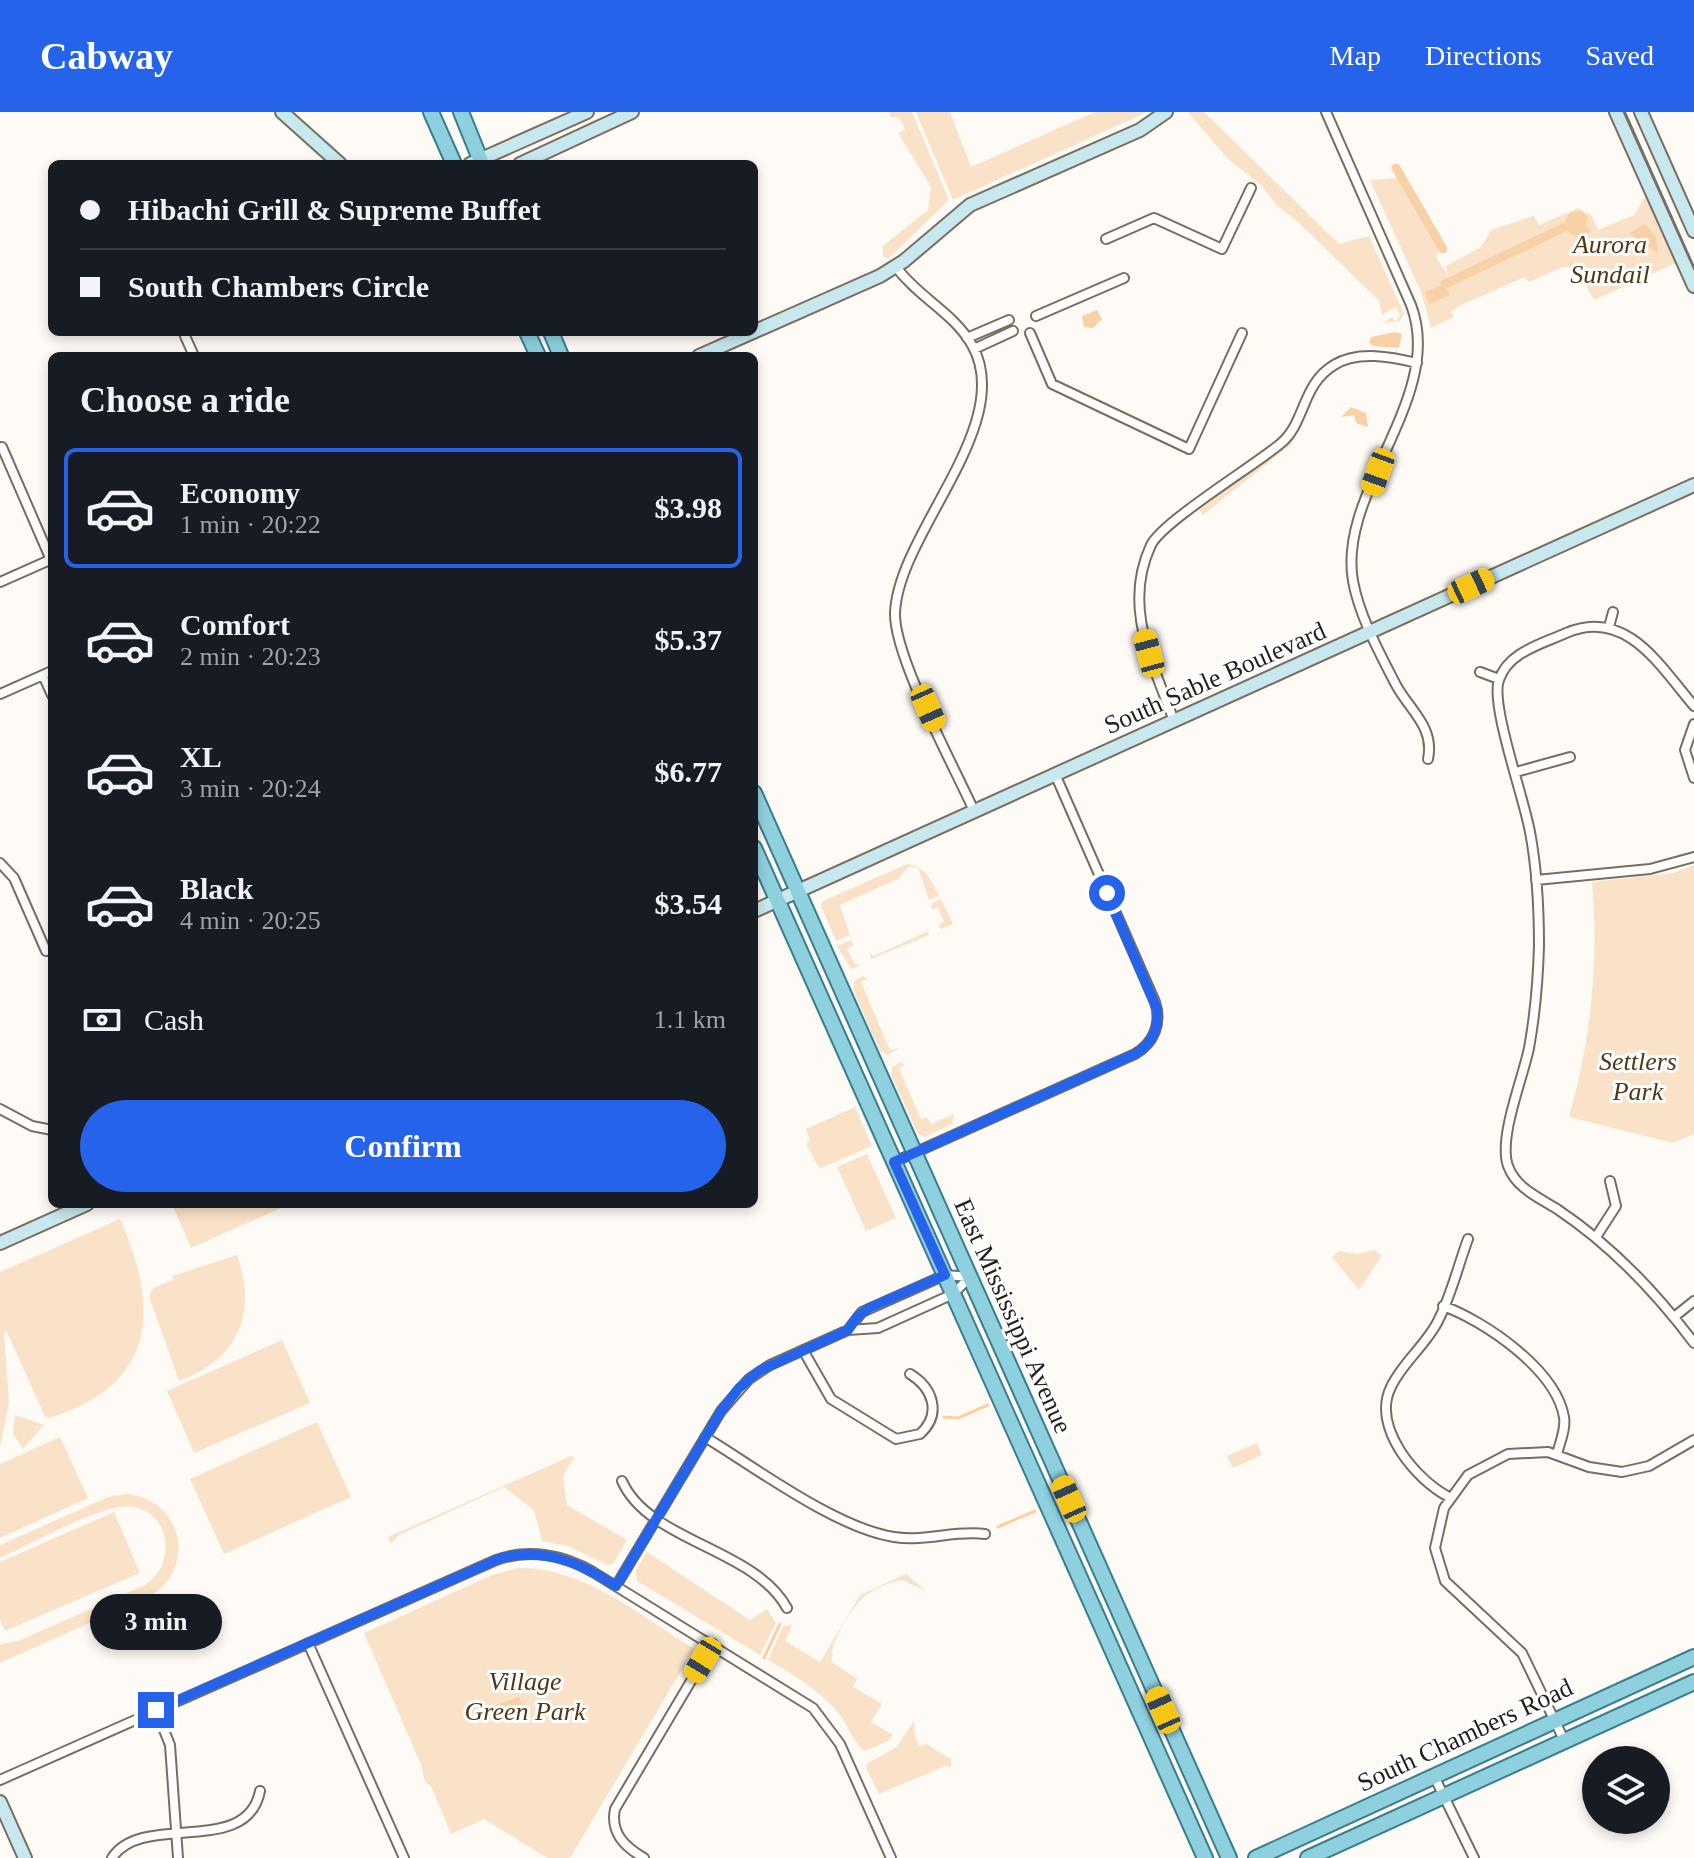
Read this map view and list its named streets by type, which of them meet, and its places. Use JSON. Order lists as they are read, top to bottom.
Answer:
{
  "streets": {
    "main road": ["South Sable Boulevard", "East Mississippi Avenue", "South Chambers Road"]
  },
  "crossings": [
    ["South Sable Boulevard", "East Mississippi Avenue"]
  ],
  "parks": ["Aurora Sundail", "Settlers Park", "Village Green Park"],
  "page": {
    "header": "Cabway",
    "nav": ["Map", "Directions", "Saved"],
    "banner": ["Hibachi Grill & Supreme Buffet", "South Chambers Circle"],
    "heading": "Choose a ride",
    "list": [
      {
        "name": "Economy",
        "note": "1 min · 20:22",
        "value": "$3.98"
      },
      {
        "name": "Comfort",
        "note": "2 min · 20:23",
        "value": "$5.37"
      },
      {
        "name": "XL",
        "note": "3 min · 20:24",
        "value": "$6.77"
      },
      {
        "name": "Black",
        "note": "4 min · 20:25",
        "value": "$3.54"
      }
    ],
    "pay": ["Cash", "1.1 km"],
    "buttons": "Confirm",
    "bubble": "3 min"
  }
}
